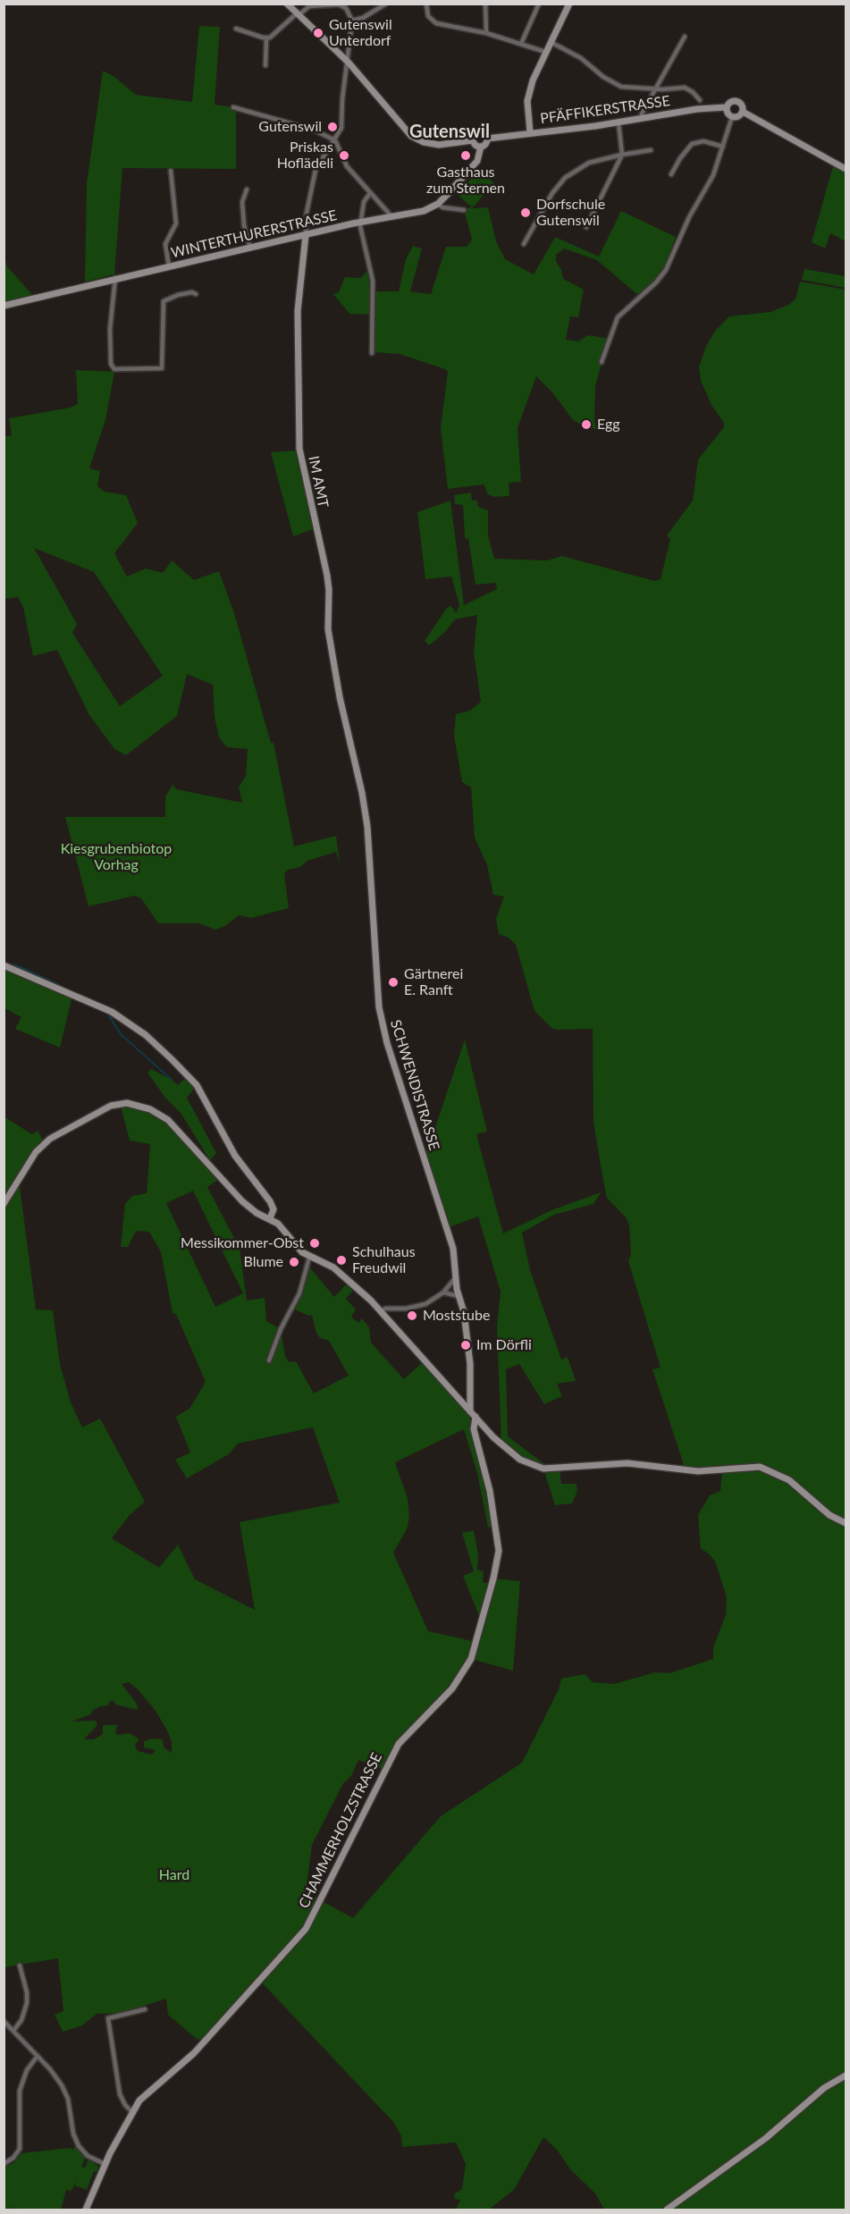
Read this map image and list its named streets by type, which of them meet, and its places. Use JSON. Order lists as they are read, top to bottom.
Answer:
{
  "streets": {
    "street": [
      "PFÄFFIKERSTRASSE",
      "WINTERTHURERSTRASSE",
      "IM AMT",
      "SCHWENDISTRASSE",
      "CHAMMERHOLZSTRASSE"
    ]
  },
  "crossings": [
    ["PFÄFFIKERSTRASSE", "WINTERTHURERSTRASSE"],
    ["WINTERTHURERSTRASSE", "IM AMT"],
    ["IM AMT", "SCHWENDISTRASSE"],
    ["SCHWENDISTRASSE", "CHAMMERHOLZSTRASSE"]
  ],
  "districts": ["Gutenswil"],
  "parks": ["Kiesgrubenbiotop Vorhag", "Hard"],
  "places": [
    "Gutenswil Unterdorf",
    "Gutenswil",
    "Priskas Hoflädeli",
    "Gasthaus zum Sternen",
    "Dorfschule Gutenswil",
    "Egg",
    "Gärtnerei E. Ranft",
    "Messikommer-Obst",
    "Schulhaus Freudwil",
    "Blume",
    "Moststube",
    "Im Dörfli"
  ]
}
